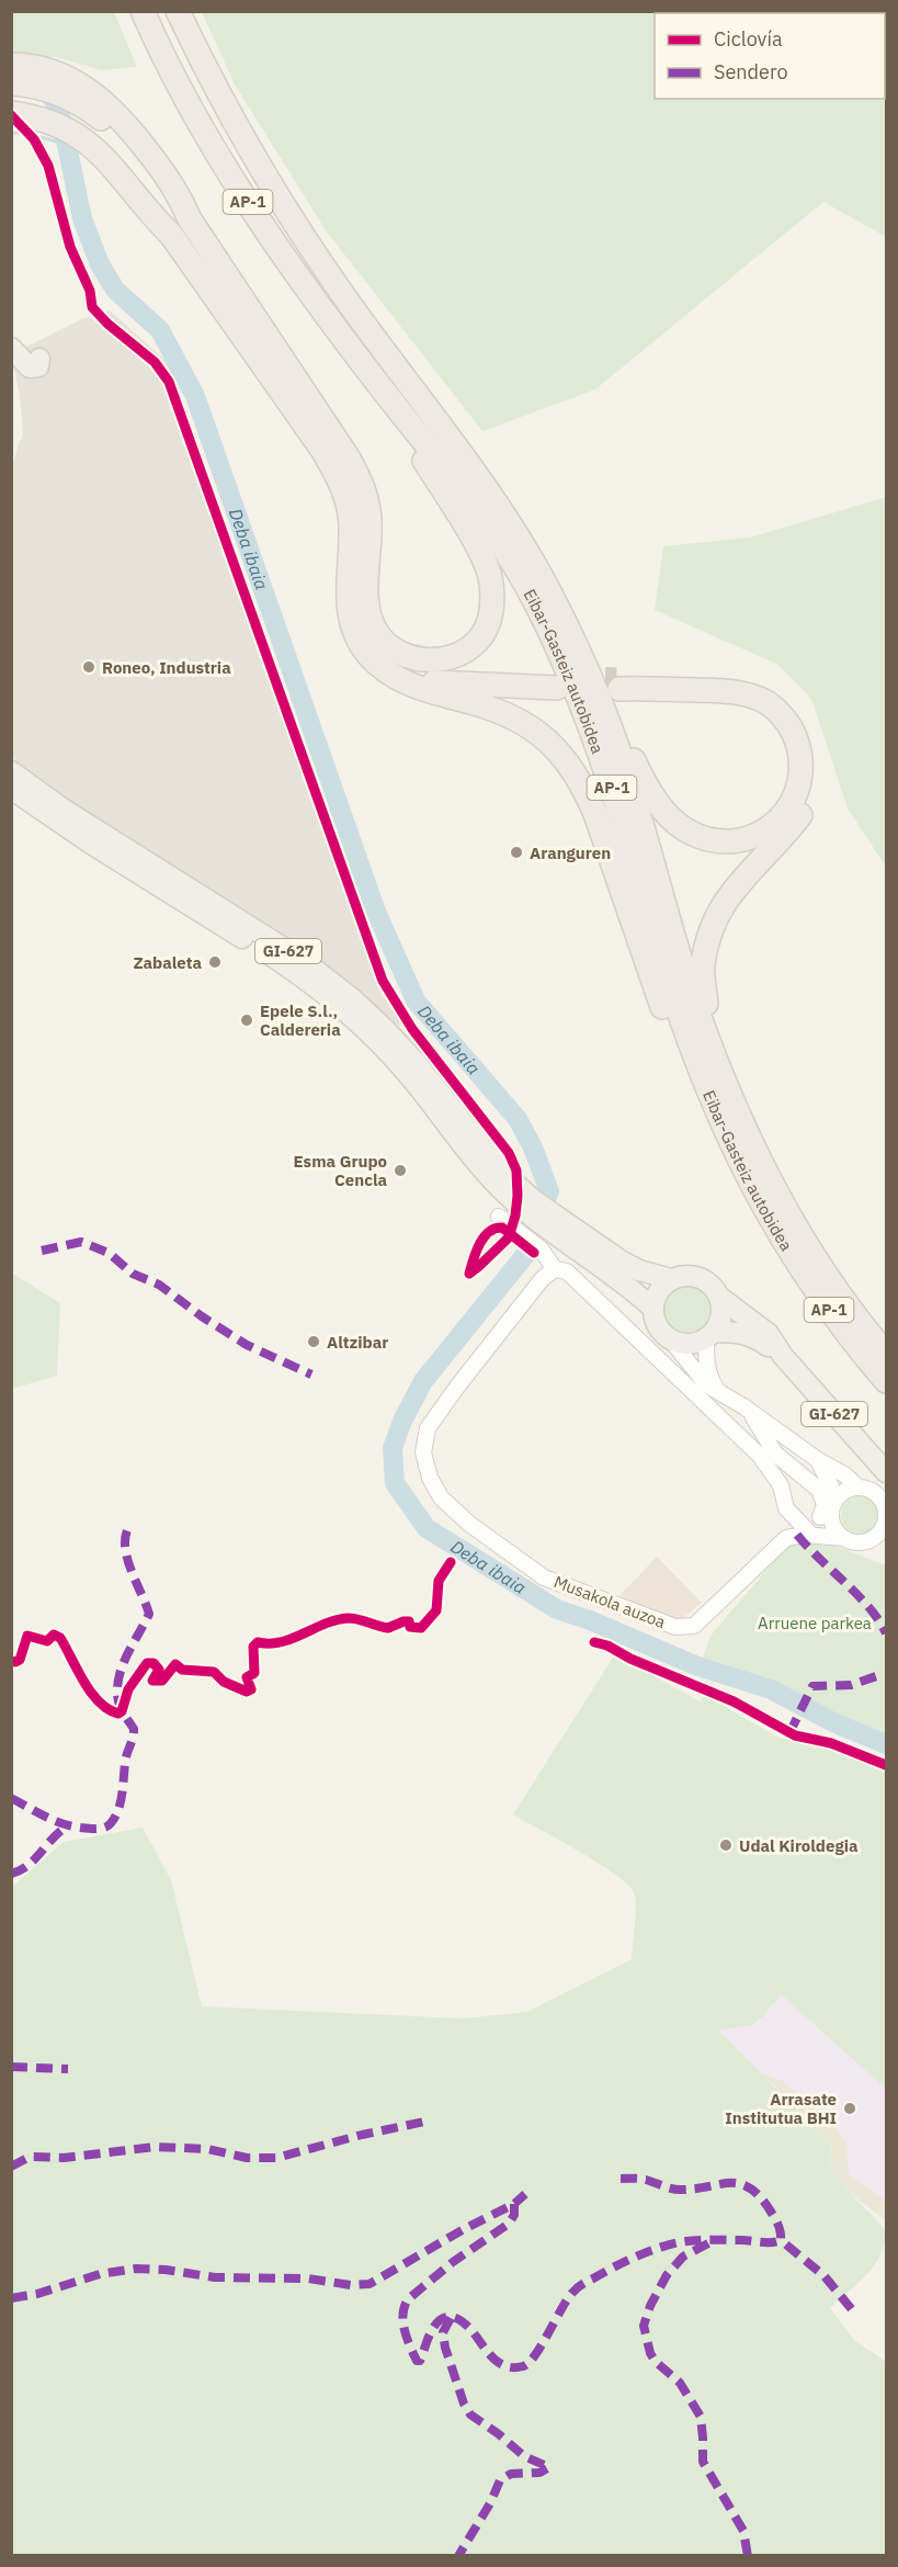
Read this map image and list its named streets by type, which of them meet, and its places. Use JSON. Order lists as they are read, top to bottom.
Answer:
{
  "streets": {
    "highway": ["AP-1", "Eibar-Gasteiz autobidea"],
    "main road": ["GI-627"],
    "street": ["Musakola auzoa"]
  },
  "water": ["Deba ibaia"],
  "parks": ["Arruene parkea"],
  "places": [
    "Roneo, Industria",
    "Aranguren",
    "Zabaleta",
    "Epele S.l., Caldereria",
    "Esma Grupo Cencla",
    "Altzibar",
    "Udal Kiroldegia",
    "Arrasate Institutua BHI"
  ],
  "legend": ["Ciclovía", "Sendero"]
}
